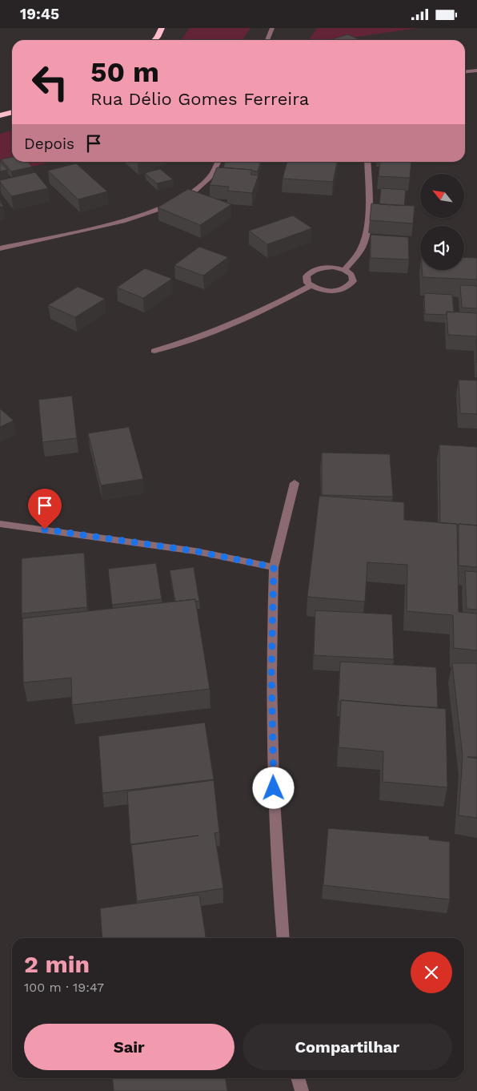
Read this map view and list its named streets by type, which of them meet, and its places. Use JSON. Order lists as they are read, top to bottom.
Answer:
{
  "north": "top left",
  "page": {
    "status": "19:45",
    "turn": ["50 m", "Rua Délio Gomes Ferreira"],
    "then": "Depois",
    "heading": ["2 min", "100 m · 19:47"],
    "buttons": ["Sair", "Compartilhar"]
  }
}
